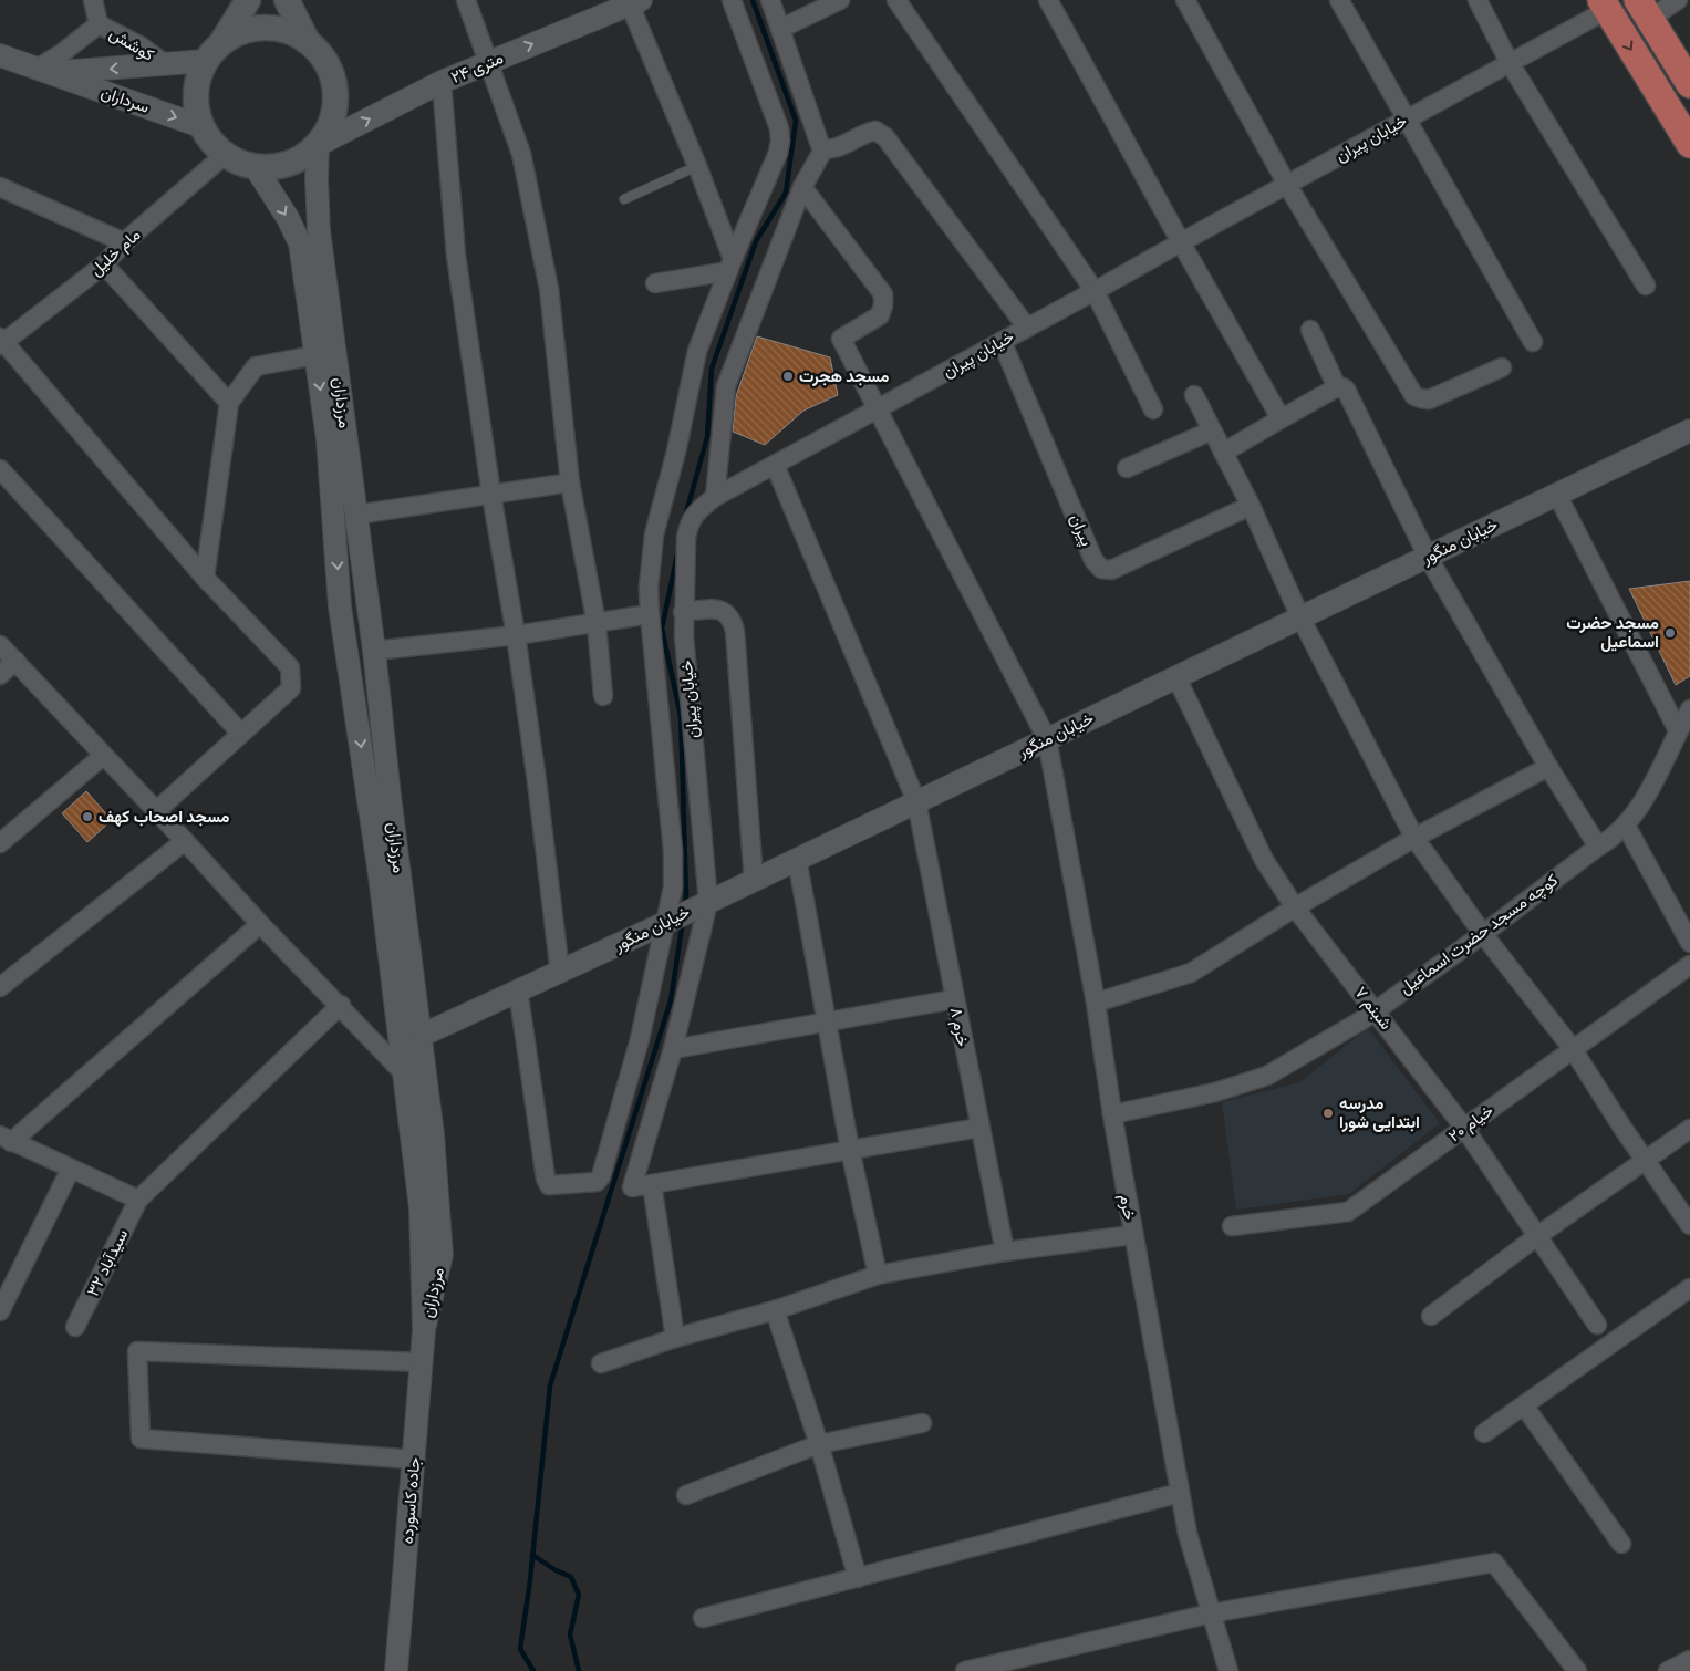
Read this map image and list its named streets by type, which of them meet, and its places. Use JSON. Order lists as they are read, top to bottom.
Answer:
{
  "streets": {
    "street": [
      "کوشش",
      "۲۴ متری",
      "سرداران",
      "خیابان پیران",
      "مام خلیل",
      "مرزداران",
      "پیران",
      "خیابان منگور",
      "کوچه مسجد حضرت اسماعیل",
      "شبنم ۷",
      "خرم ۸",
      "خیام ۲۰",
      "خرم",
      "سیدآباد ۳۲",
      "جاده کاسورده"
    ]
  },
  "crossings": [
    ["کوشش", "سرداران"],
    ["۲۴ متری", "سرداران"],
    ["۲۴ متری", "مام خلیل"],
    ["۲۴ متری", "مرزداران"],
    ["سرداران", "مام خلیل"],
    ["سرداران", "مرزداران"],
    ["خیابان پیران", "پیران"],
    ["خیابان پیران", "خیابان منگور"],
    ["خیابان پیران", "خرم ۸"],
    ["خیابان پیران", "خرم"],
    ["مام خلیل", "مرزداران"],
    ["مرزداران", "خیابان منگور"],
    ["مرزداران", "جاده کاسورده"],
    ["خیابان منگور", "شبنم ۷"],
    ["خیابان منگور", "خرم ۸"],
    ["خیابان منگور", "خرم"],
    ["کوچه مسجد حضرت اسماعیل", "شبنم ۷"],
    ["کوچه مسجد حضرت اسماعیل", "خرم"],
    ["شبنم ۷", "خیام ۲۰"]
  ],
  "one_way": ["۲۴ متری"],
  "places": [
    "مسجد هجرت",
    "مسجد حضرت اسماعیل",
    "مسجد اصحاب کهف",
    "مدرسه ابتدایی شورا"
  ]
}
